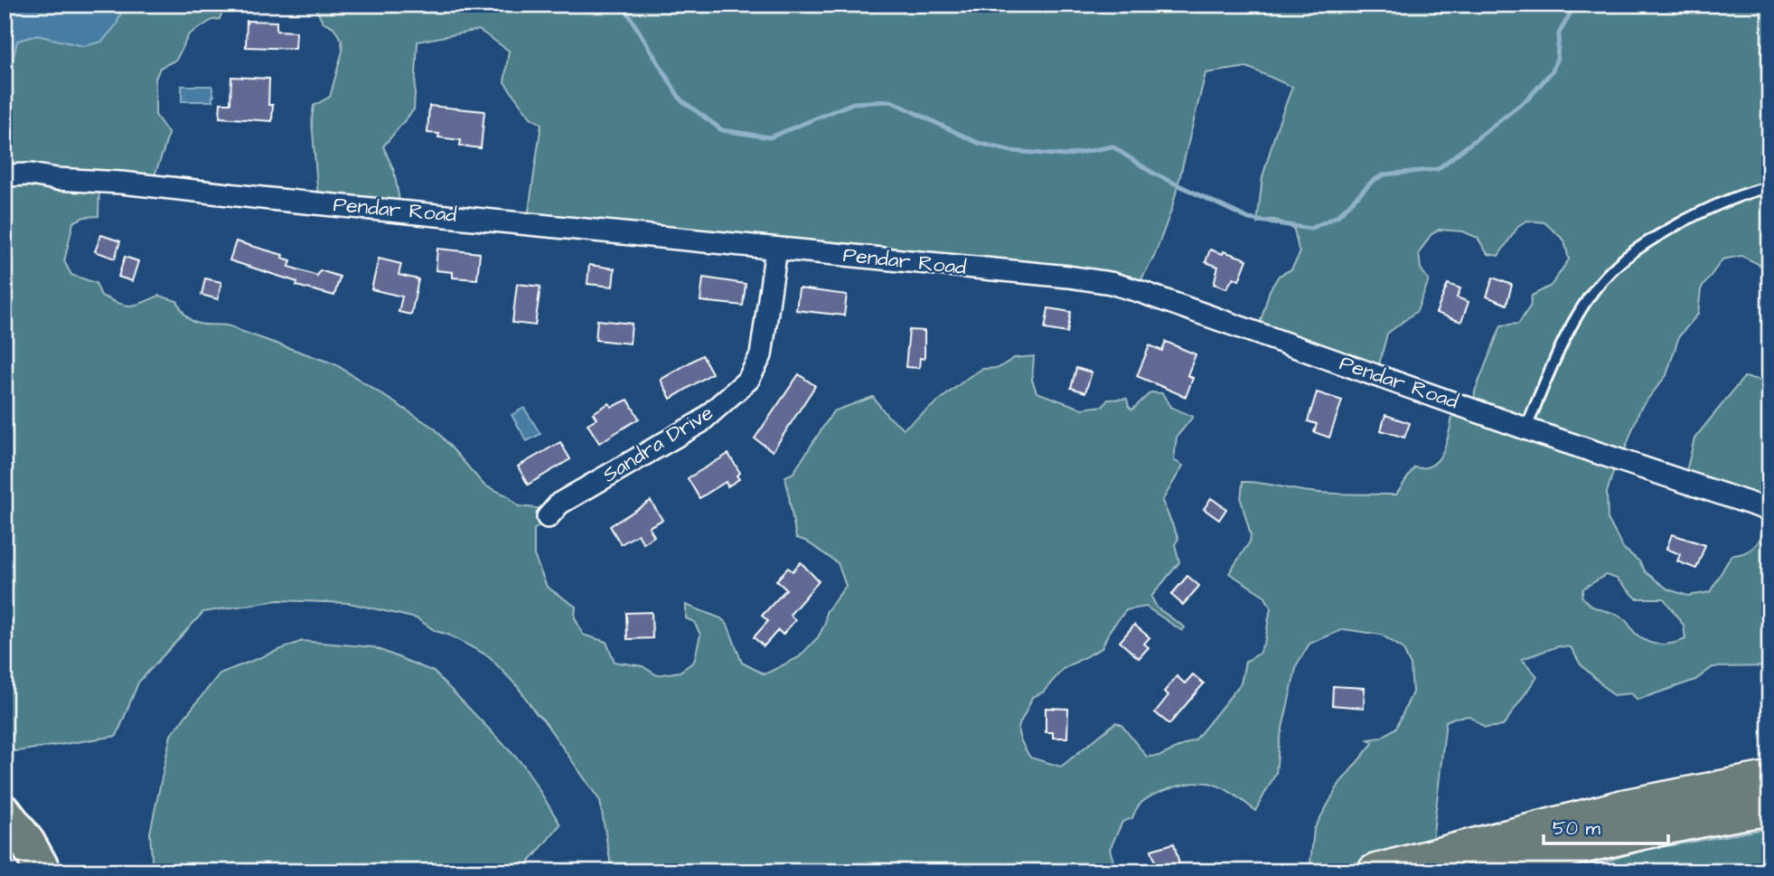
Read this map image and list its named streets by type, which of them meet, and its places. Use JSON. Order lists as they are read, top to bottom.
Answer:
{
  "streets": {
    "street": ["Pendar Road", "Sandra Drive"]
  },
  "crossings": [
    ["Pendar Road", "Sandra Drive"]
  ],
  "scale_bar": "50 m"
}
